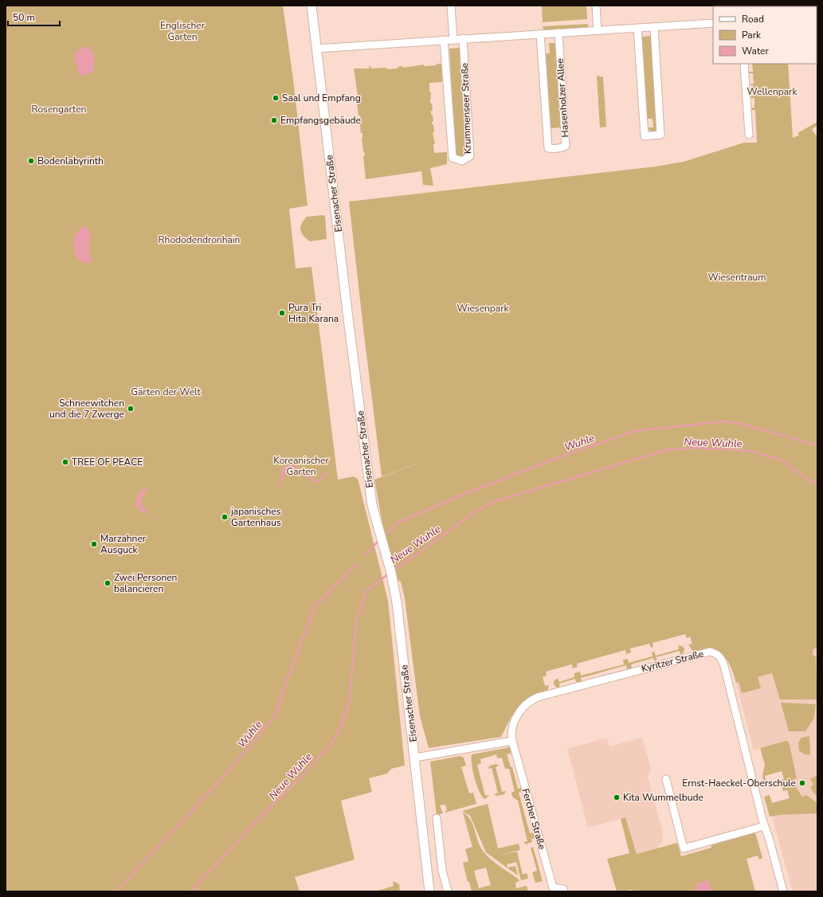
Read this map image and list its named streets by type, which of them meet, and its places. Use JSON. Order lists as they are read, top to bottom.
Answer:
{
  "streets": {
    "street": [
      "Hasenholzer Allee",
      "Krummenseer Straße",
      "Eisenacher Straße",
      "Kyritzer Straße",
      "Fercher Straße"
    ]
  },
  "crossings": [
    ["Kyritzer Straße", "Fercher Straße"]
  ],
  "water": ["Wuhle", "Neue Wuhle"],
  "parks": [
    "Englischer Garten",
    "Wellenpark",
    "Rosengarten",
    "Rhododendronhain",
    "Wiesentraum",
    "Wiesenpark",
    "Gärten der Welt",
    "Koreanischer Garten"
  ],
  "places": [
    "Saal und Empfang",
    "Empfangsgebäude",
    "Bodenlabyrinth",
    "Pura Tri Hita Karana",
    "Schneewitchen und die 7 Zwerge",
    "TREE OF PEACE",
    "japanisches Gartenhaus",
    "Marzahner Ausguck",
    "Zwei Personen balancieren",
    "Ernst-Haeckel-Oberschule",
    "Kita Wummelbude"
  ],
  "legend": ["Road", "Park", "Water"],
  "scale_bar": "50 m"
}
